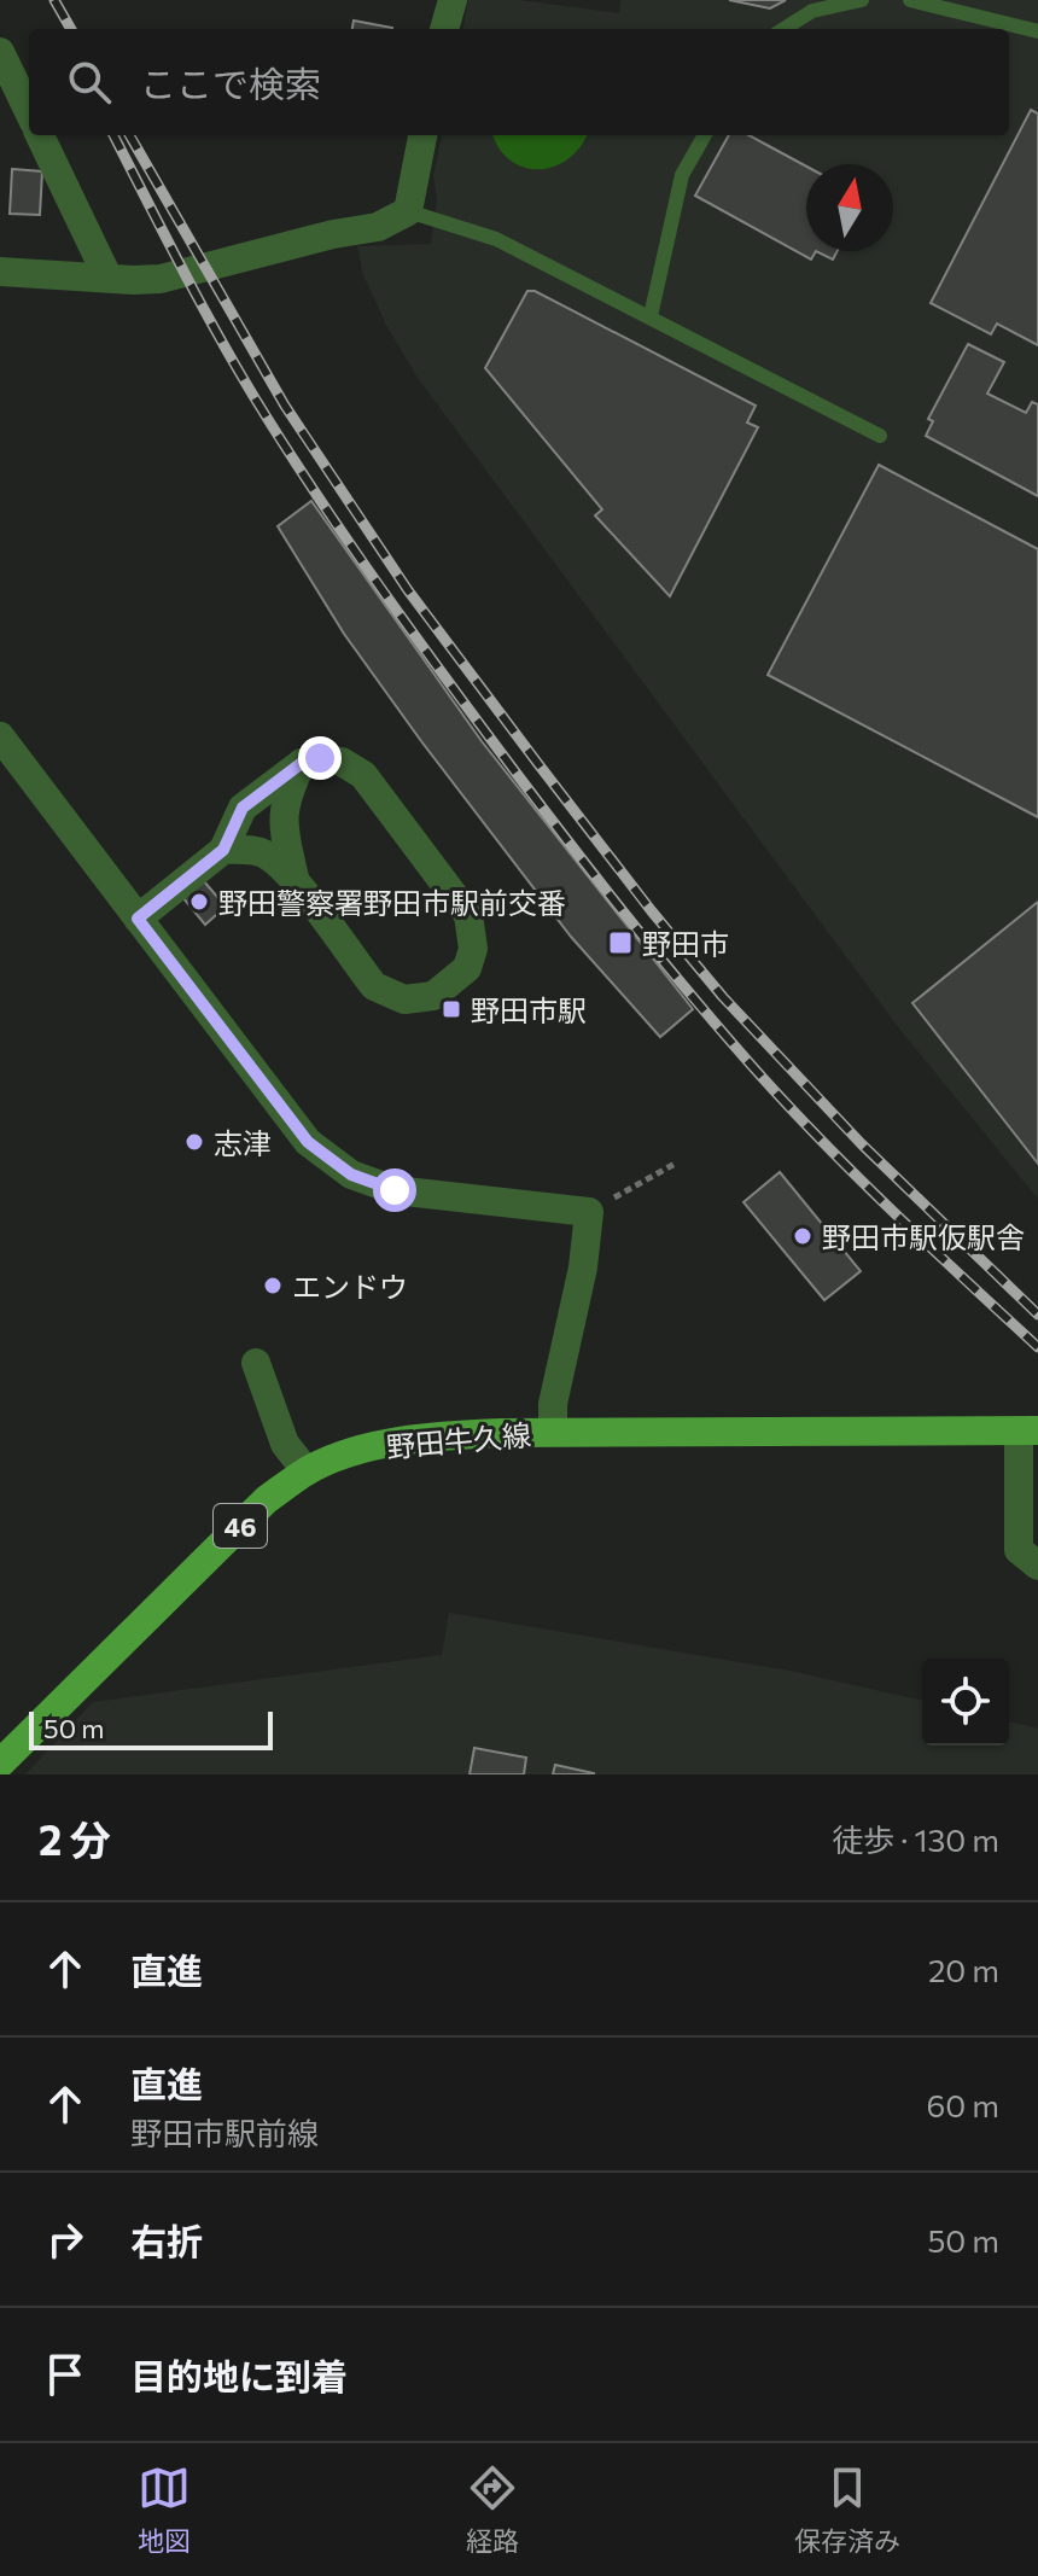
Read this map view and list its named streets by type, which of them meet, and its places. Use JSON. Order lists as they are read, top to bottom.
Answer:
{
  "streets": {
    "main road": ["野田牛久線", "46"]
  },
  "places": {
    "other": [
      "野田警察署野田市駅前交番",
      "志津",
      "野田市駅仮駅舎",
      "エンドウ"
    ],
    "transit": ["野田市", "野田市駅"]
  },
  "scale_bar": "50 m",
  "north": "top",
  "page": {
    "search": "ここで検索",
    "scale": "50 m",
    "heading": ["2 分", "徒歩 · 130 m"],
    "list": [
      ["直進", "20 m"],
      ["直進", "野田市駅前線", "60 m"],
      ["右折", "50 m"],
      "目的地に到着"
    ],
    "nav": ["地図", "経路", "保存済み"]
  }
}
